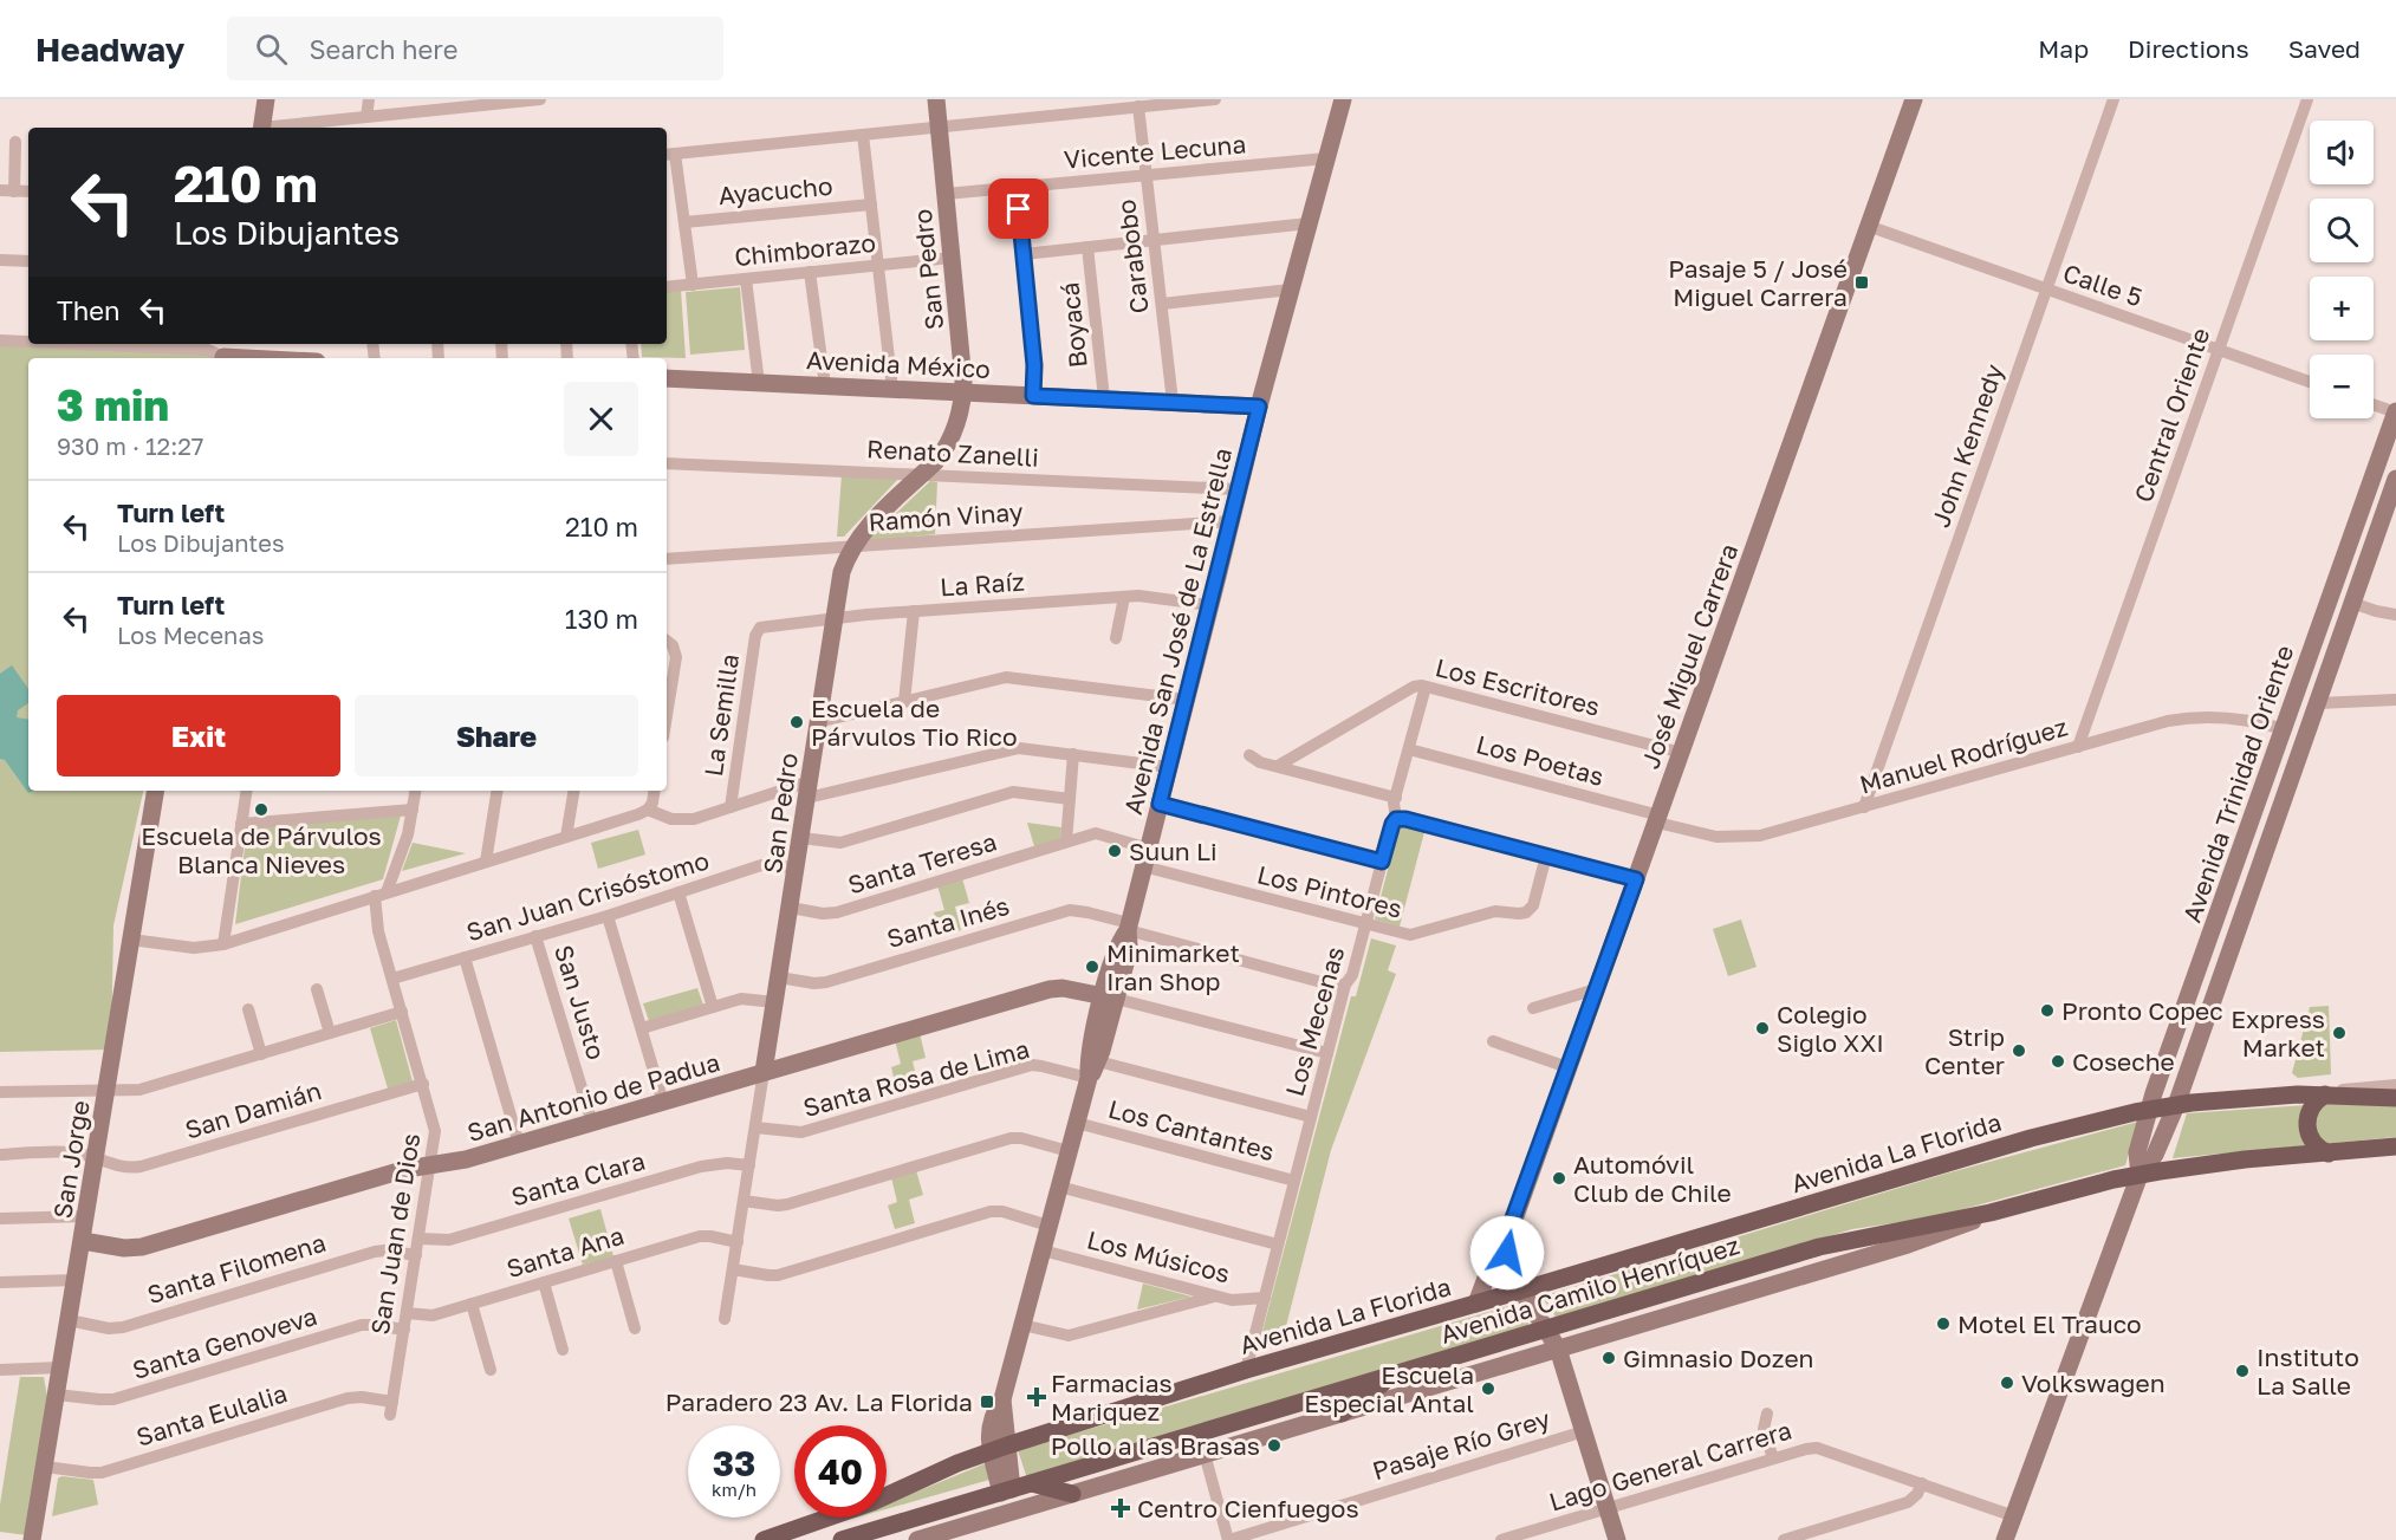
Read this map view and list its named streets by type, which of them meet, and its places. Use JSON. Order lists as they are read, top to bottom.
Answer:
{
  "streets": {
    "main road": ["Avenida La Florida", "Avenida Camilo Henríquez"],
    "street": [
      "Vicente Lecuna",
      "Ayacucho",
      "Chimborazo",
      "Carabobo",
      "San Pedro",
      "Calle 5",
      "Boyacá",
      "Avenida México",
      "Central Oriente",
      "John Kennedy",
      "Renato Zanelli",
      "Ramón Vinay",
      "La Raíz",
      "Avenida San José de La Estrella",
      "José Miguel Carrera",
      "Los Escritores",
      "La Semilla",
      "Manuel Rodríguez",
      "Los Poetas",
      "Avenida Trinidad Oriente",
      "Santa Teresa",
      "Los Pintores",
      "San Juan Crisóstomo",
      "Santa Inés",
      "San Justo",
      "Los Mecenas",
      "Santa Rosa de Lima",
      "San Antonio de Padua",
      "San Damián",
      "Los Cantantes",
      "San Jorge",
      "Santa Clara",
      "San Juan de Dios",
      "Santa Ana",
      "Los Músicos",
      "Santa Filomena",
      "Santa Genoveva",
      "Santa Eulalia",
      "Pasaje Río Grey",
      "Lago General Carrera"
    ]
  },
  "crossings": [
    ["Vicente Lecuna", "Carabobo"],
    ["Vicente Lecuna", "San Pedro"],
    ["Vicente Lecuna", "Avenida San José de La Estrella"],
    ["Chimborazo", "San Pedro"],
    ["Carabobo", "Avenida México"],
    ["San Pedro", "Avenida México"],
    ["San Pedro", "Renato Zanelli"],
    ["San Pedro", "Ramón Vinay"],
    ["San Pedro", "La Raíz"],
    ["San Pedro", "Santa Teresa"],
    ["San Pedro", "San Juan Crisóstomo"],
    ["San Pedro", "Santa Inés"],
    ["San Pedro", "Santa Rosa de Lima"],
    ["San Pedro", "San Antonio de Padua"],
    ["San Pedro", "Santa Clara"],
    ["San Pedro", "Santa Ana"],
    ["Calle 5", "Central Oriente"],
    ["Calle 5", "John Kennedy"],
    ["Calle 5", "José Miguel Carrera"],
    ["Boyacá", "Avenida México"],
    ["Avenida México", "Avenida San José de La Estrella"],
    ["Central Oriente", "Manuel Rodríguez"],
    ["John Kennedy", "Manuel Rodríguez"],
    ["Renato Zanelli", "Avenida San José de La Estrella"],
    ["Ramón Vinay", "Avenida San José de La Estrella"],
    ["La Raíz", "Avenida San José de La Estrella"],
    ["La Raíz", "La Semilla"],
    ["Avenida San José de La Estrella", "Santa Teresa"],
    ["Avenida San José de La Estrella", "Los Pintores"],
    ["Avenida San José de La Estrella", "Santa Inés"],
    ["Avenida San José de La Estrella", "Santa Rosa de Lima"],
    ["Avenida San José de La Estrella", "San Antonio de Padua"],
    ["Avenida San José de La Estrella", "Los Cantantes"],
    ["Avenida San José de La Estrella", "Avenida La Florida"],
    ["Avenida San José de La Estrella", "Los Músicos"],
    ["Avenida San José de La Estrella", "Avenida Camilo Henríquez"],
    ["José Miguel Carrera", "Los Escritores"],
    ["José Miguel Carrera", "Manuel Rodríguez"],
    ["José Miguel Carrera", "Los Poetas"],
    ["José Miguel Carrera", "Avenida La Florida"],
    ["José Miguel Carrera", "Avenida Camilo Henríquez"],
    ["José Miguel Carrera", "Pasaje Río Grey"],
    ["José Miguel Carrera", "Lago General Carrera"],
    ["Los Escritores", "Los Mecenas"],
    ["Manuel Rodríguez", "Los Poetas"],
    ["Manuel Rodríguez", "Avenida Trinidad Oriente"],
    ["Los Poetas", "Los Mecenas"],
    ["Avenida Trinidad Oriente", "Avenida La Florida"],
    ["Avenida Trinidad Oriente", "Avenida Camilo Henríquez"],
    ["Avenida Trinidad Oriente", "Lago General Carrera"],
    ["Los Pintores", "Los Mecenas"],
    ["San Juan Crisóstomo", "San Justo"],
    ["San Juan Crisóstomo", "San Juan de Dios"],
    ["Santa Inés", "Los Mecenas"],
    ["San Justo", "San Antonio de Padua"],
    ["Los Mecenas", "Los Cantantes"],
    ["Los Mecenas", "Avenida La Florida"],
    ["Los Mecenas", "Los Músicos"],
    ["San Antonio de Padua", "San Jorge"],
    ["San Antonio de Padua", "San Juan de Dios"],
    ["San Damián", "San Jorge"],
    ["San Damián", "San Juan de Dios"],
    ["San Jorge", "Santa Filomena"],
    ["San Jorge", "Santa Genoveva"],
    ["San Jorge", "Santa Eulalia"],
    ["Santa Clara", "San Juan de Dios"],
    ["San Juan de Dios", "Santa Ana"],
    ["San Juan de Dios", "Santa Filomena"],
    ["San Juan de Dios", "Santa Genoveva"],
    ["San Juan de Dios", "Santa Eulalia"]
  ],
  "places": {
    "transit": ["Pasaje 5 / José Miguel Carrera", "Paradero 23 Av. La Florida"],
    "other": [
      "Escuela de Párvulos Tio Rico",
      "Escuela de Párvulos Blanca Nieves",
      "Suun Li",
      "Minimarket Iran Shop",
      "Pronto Copec",
      "Colegio Siglo XXI",
      "Express Market",
      "Strip Center",
      "Coseche",
      "Automóvil Club de Chile",
      "Motel El Trauco",
      "Gimnasio Dozen",
      "Instituto La Salle",
      "Volkswagen",
      "Escuela Especial Antal",
      "Pollo a las Brasas"
    ],
    "health": ["Farmacias Mariquez", "Centro Cienfuegos"]
  },
  "page": {
    "header": "Headway",
    "search": "Search here",
    "nav": ["Map", "Directions", "Saved"],
    "map_buttons": ["+", "−"],
    "turn": ["210 m", "Los Dibujantes"],
    "then": "Then",
    "heading": ["3 min", "930 m · 12:27"],
    "list": [
      {
        "name": "Turn left",
        "note": "Los Dibujantes",
        "value": "210 m"
      },
      {
        "name": "Turn left",
        "note": "Los Mecenas",
        "value": "130 m"
      }
    ],
    "buttons": ["Exit", "Share"],
    "speed": "33 km/h",
    "limit": "40"
  }
}
